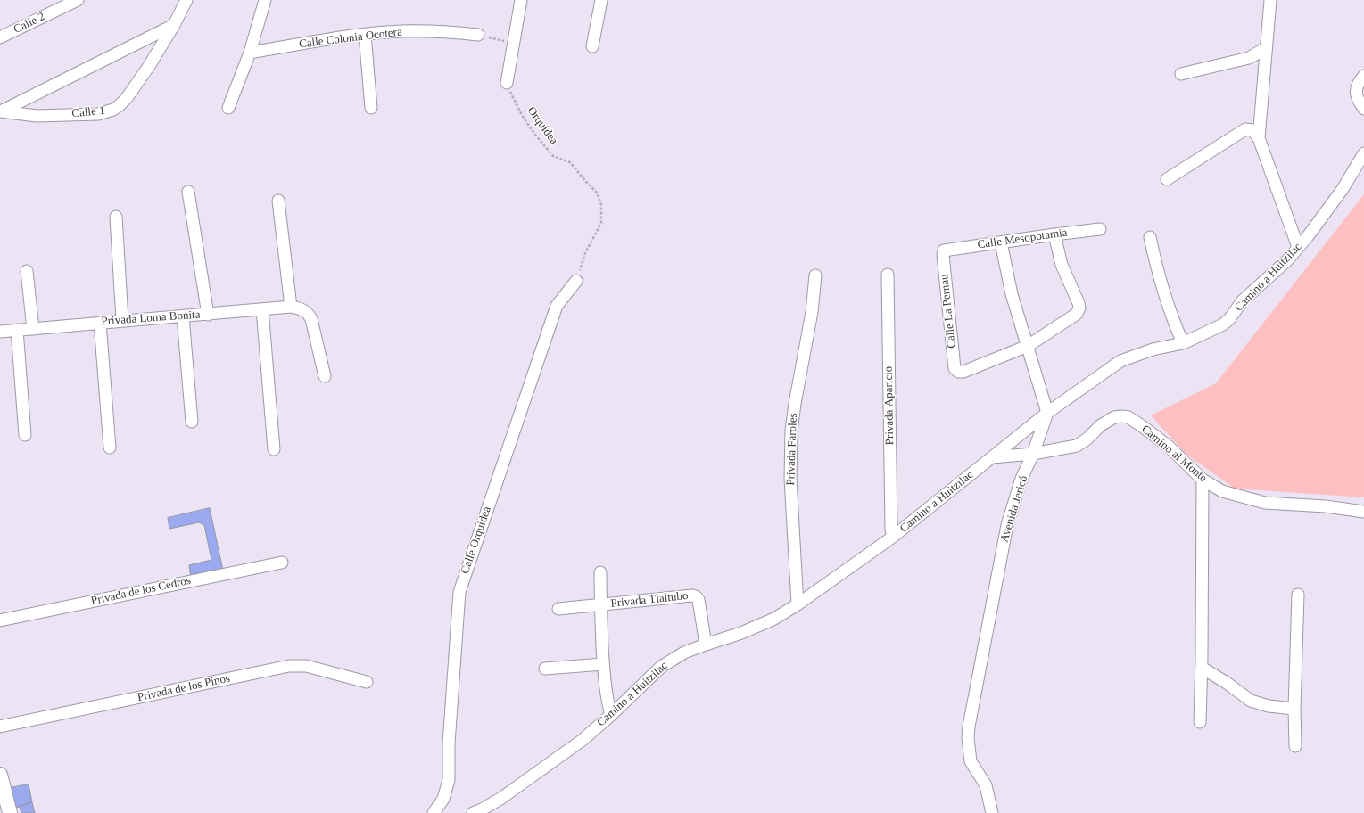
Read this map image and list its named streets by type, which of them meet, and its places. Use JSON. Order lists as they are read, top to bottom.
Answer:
{
  "streets": {
    "street": [
      "Calle 2",
      "Calle Colonia Ocotera",
      "Calle 1",
      "Calle Mesopotamia",
      "Camino a Huitzilac",
      "Calle La Pernau",
      "Privada Loma Bonita",
      "Privada Aparicio",
      "Privada Faroles",
      "Camino al Monte",
      "Avenida Jericó",
      "Calle Orquídea",
      "Privada de los Cedros",
      "Privada Tlaltubo",
      "Privada de los Pinos"
    ],
    "path": ["Orquídea"]
  },
  "crossings": [
    ["Orquídea", "Calle Orquídea"],
    ["Calle Mesopotamia", "Calle La Pernau"],
    ["Camino a Huitzilac", "Privada Aparicio"],
    ["Camino a Huitzilac", "Privada Faroles"],
    ["Camino a Huitzilac", "Camino al Monte"],
    ["Camino a Huitzilac", "Avenida Jericó"],
    ["Camino a Huitzilac", "Privada Tlaltubo"],
    ["Camino al Monte", "Avenida Jericó"]
  ]
}
